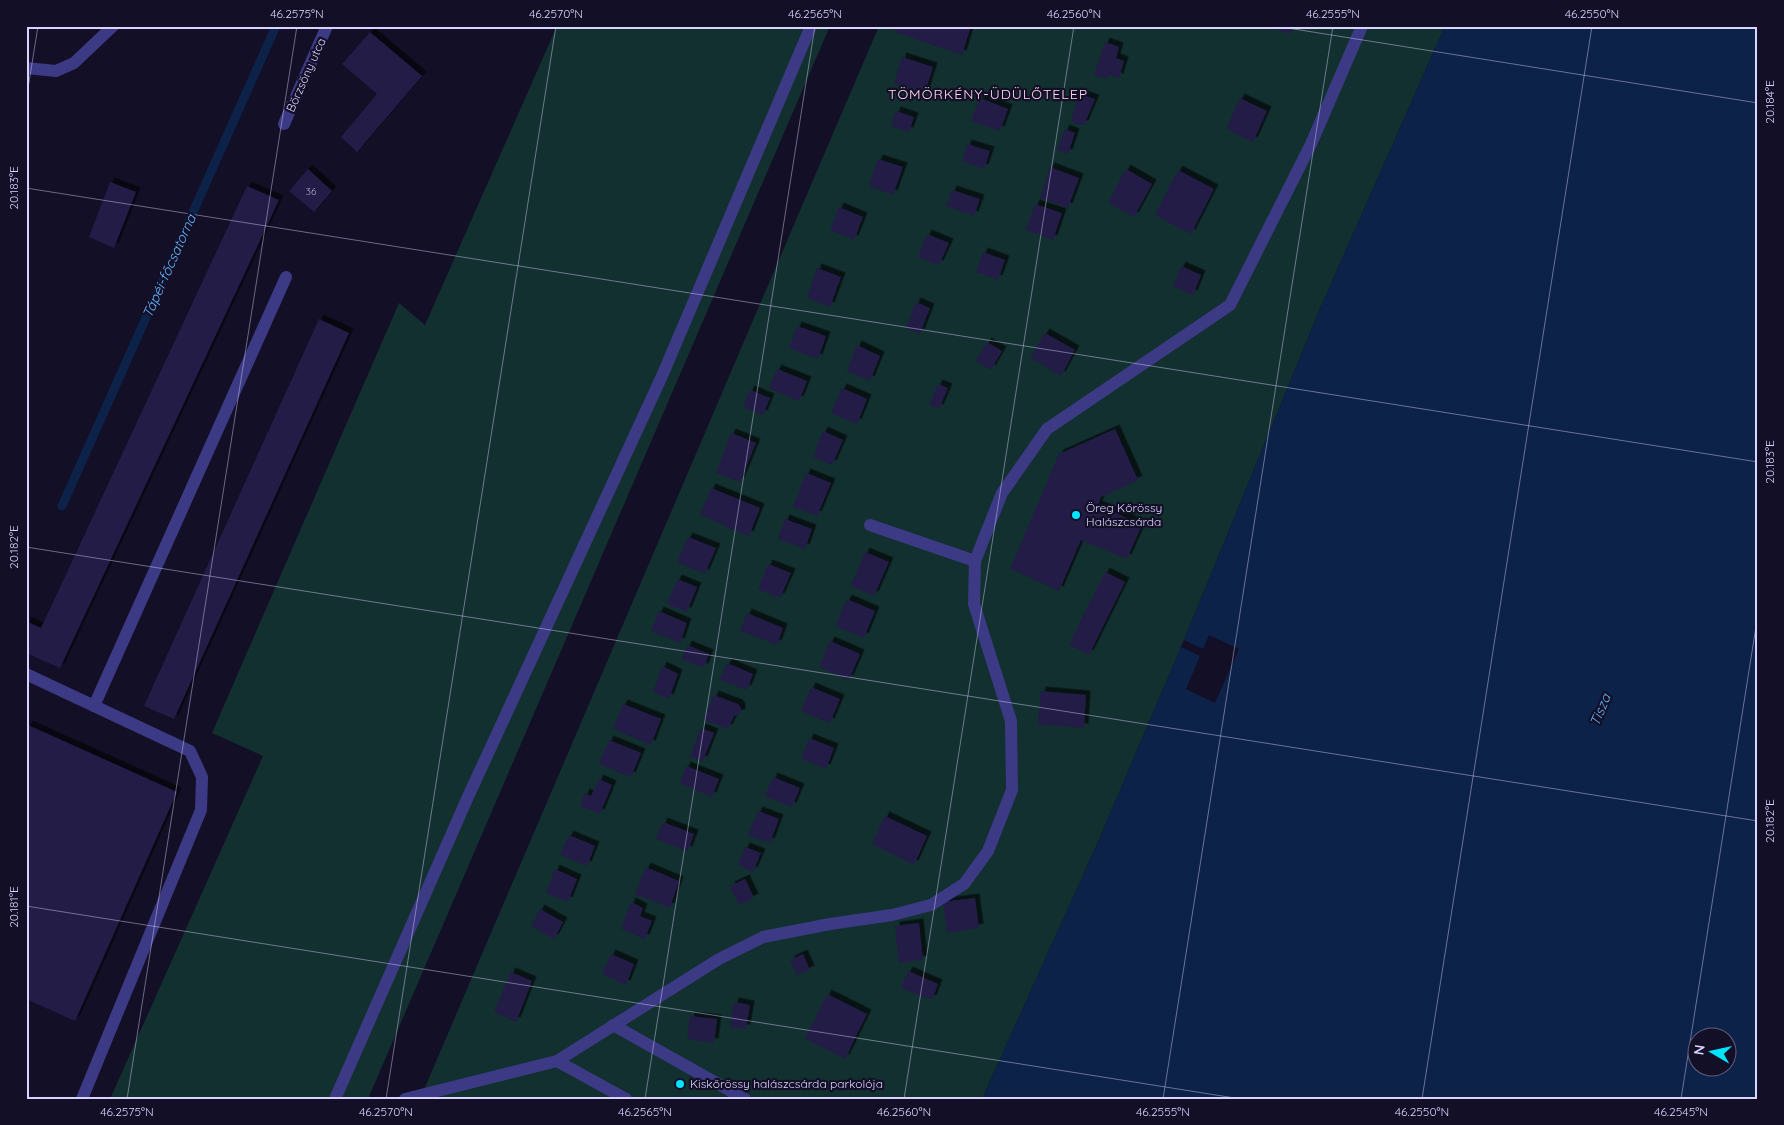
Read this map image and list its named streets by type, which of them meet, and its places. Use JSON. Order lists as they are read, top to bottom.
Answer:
{
  "streets": {
    "street": ["Börzsöny utca"]
  },
  "districts": ["TÖMÖRKÉNY-ÜDÜLŐTELEP"],
  "water": ["Tápéi-főcsatorna", "Tisza"],
  "places": ["Öreg Kőrössy Halászcsárda", "Kiskőrössy halászcsárda parkolója"],
  "house_numbers": ["36"],
  "north": "left",
  "coordinates": [
    "46.2575°N",
    "46.2570°N",
    "46.2565°N",
    "46.2560°N",
    "46.2555°N",
    "46.2550°N",
    "20.184°E",
    "20.183°E",
    "20.182°E",
    "20.181°E",
    "46.2545°N"
  ]
}
